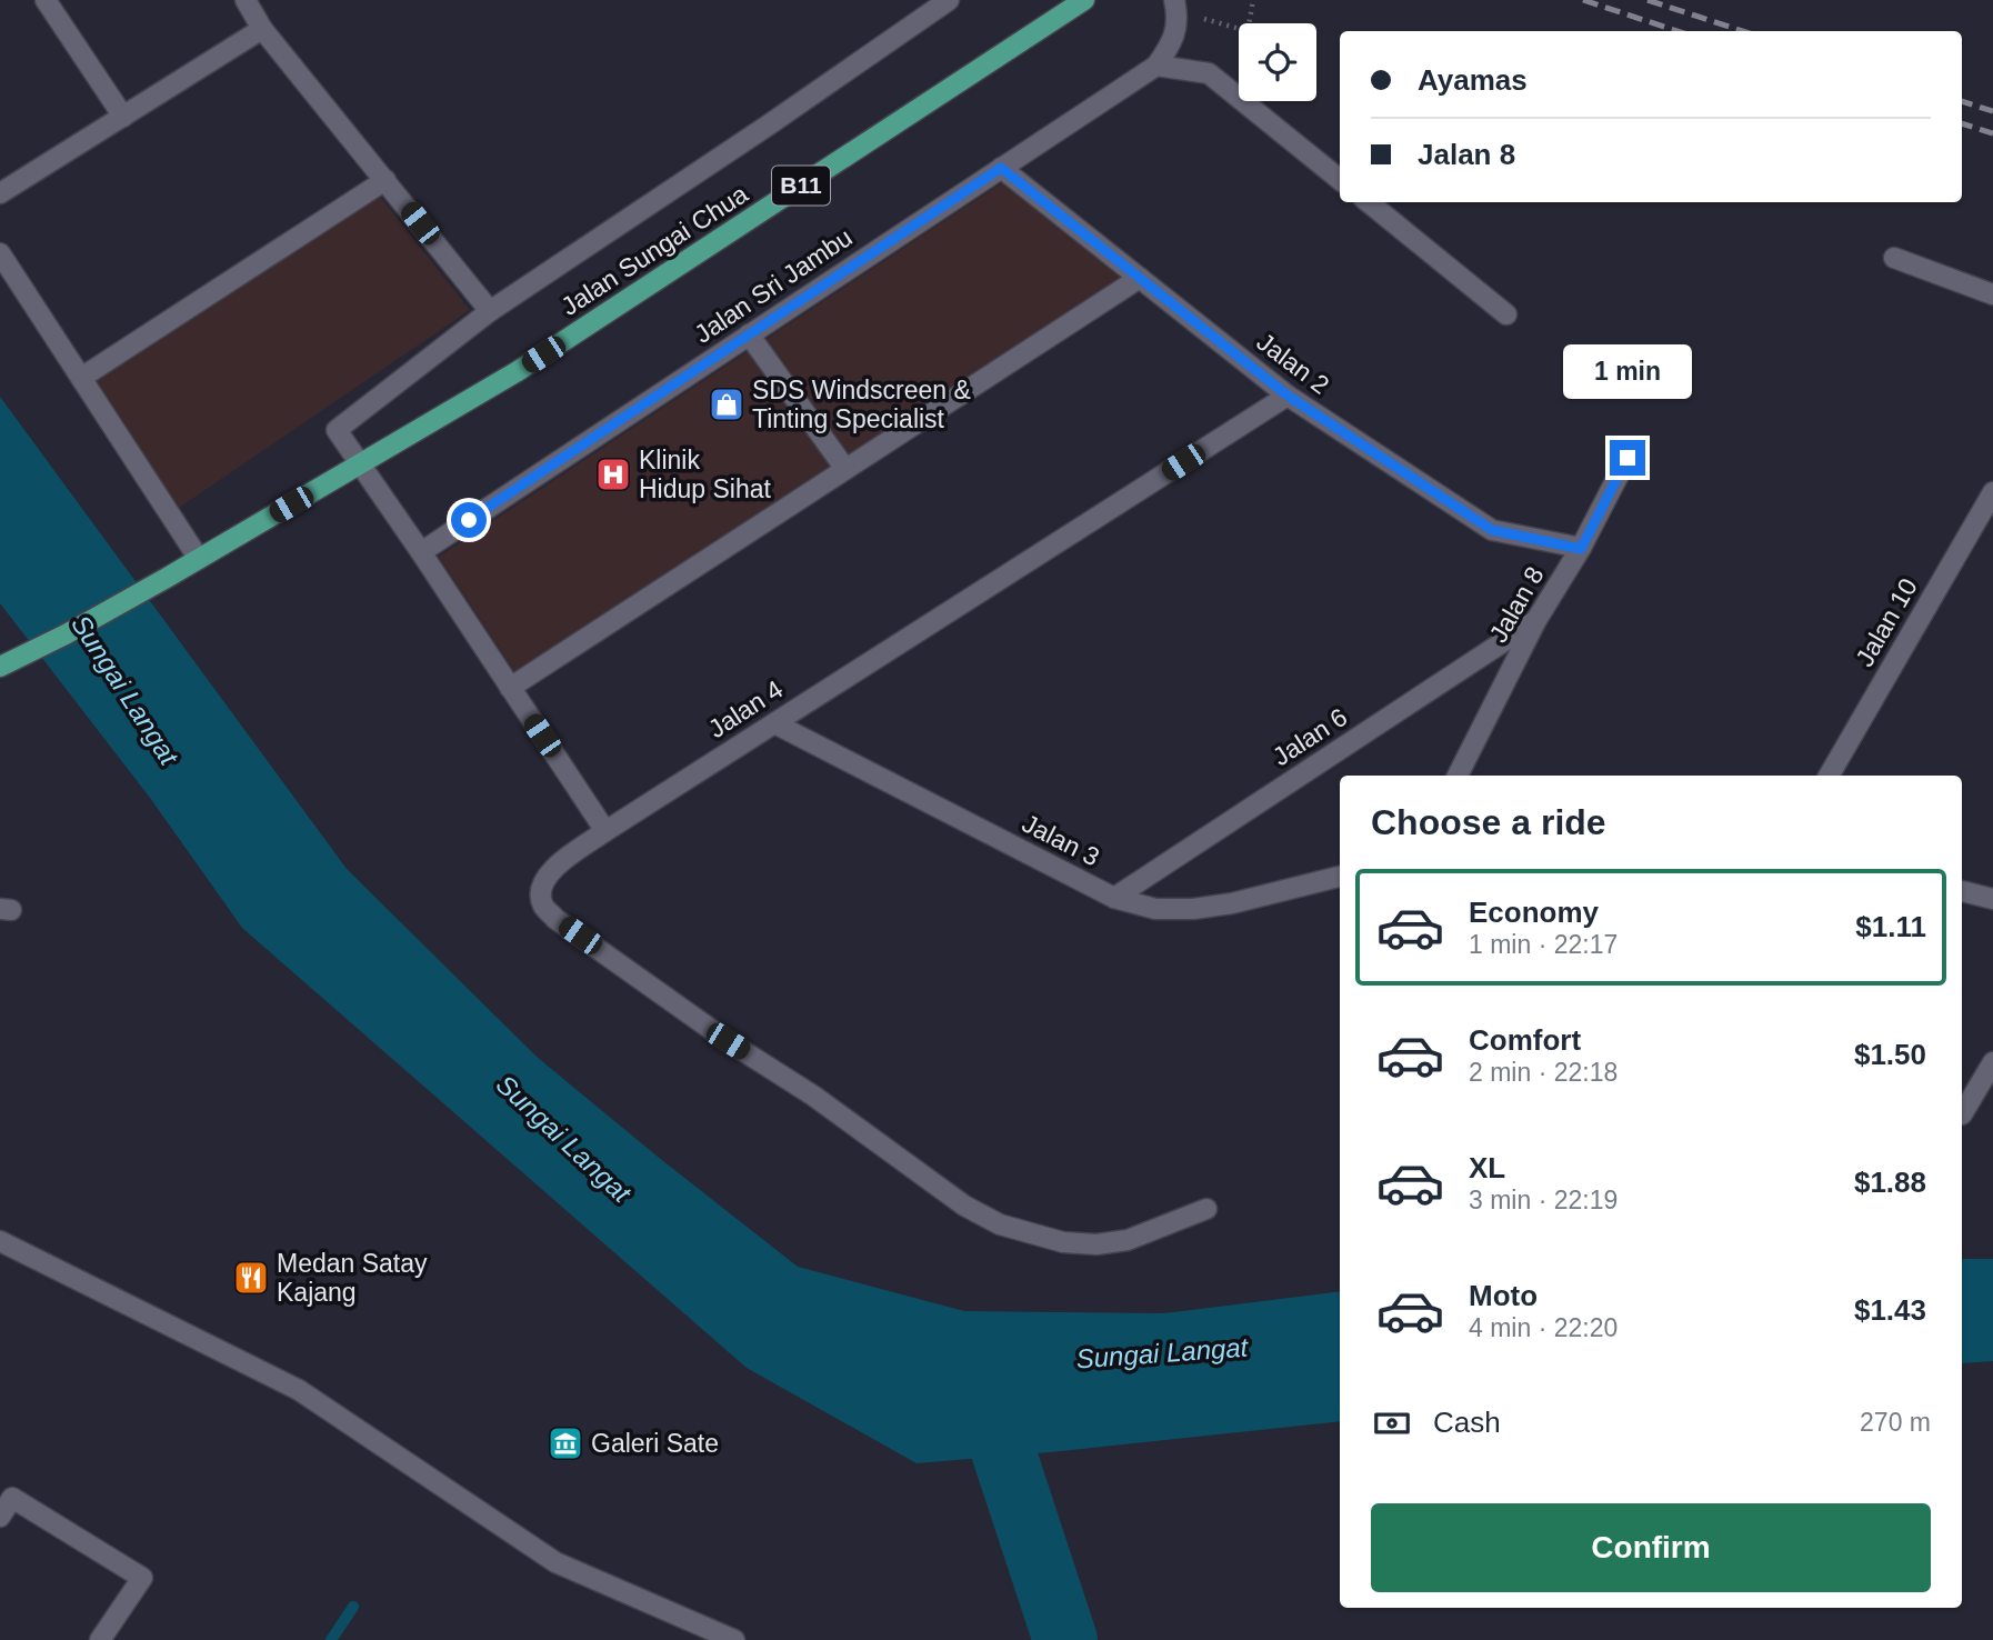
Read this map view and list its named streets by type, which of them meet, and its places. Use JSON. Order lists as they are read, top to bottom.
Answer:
{
  "streets": {
    "main road": ["B11", "Jalan Sungai Chua"],
    "street": [
      "Jalan Sri Jambu",
      "Jalan 2",
      "Jalan 8",
      "Jalan 10",
      "Jalan 4",
      "Jalan 6",
      "Jalan 3"
    ]
  },
  "crossings": [
    ["Jalan Sri Jambu", "Jalan 2"],
    ["Jalan 2", "Jalan 8"],
    ["Jalan 2", "Jalan 4"],
    ["Jalan 8", "Jalan 6"],
    ["Jalan 4", "Jalan 3"],
    ["Jalan 6", "Jalan 3"]
  ],
  "water": ["Sungai Langat"],
  "places": {
    "shop": ["SDS Windscreen & Tinting Specialist"],
    "hospital": ["Klinik Hidup Sihat"],
    "restaurant": ["Medan Satay Kajang"],
    "museum": ["Galeri Sate"]
  },
  "page": {
    "banner": ["Ayamas", "Jalan 8"],
    "bubble": "1 min",
    "heading": "Choose a ride",
    "list": [
      {
        "name": "Economy",
        "note": "1 min · 22:17",
        "value": "$1.11"
      },
      {
        "name": "Comfort",
        "note": "2 min · 22:18",
        "value": "$1.50"
      },
      {
        "name": "XL",
        "note": "3 min · 22:19",
        "value": "$1.88"
      },
      {
        "name": "Moto",
        "note": "4 min · 22:20",
        "value": "$1.43"
      }
    ],
    "pay": ["Cash", "270 m"],
    "buttons": "Confirm"
  }
}
